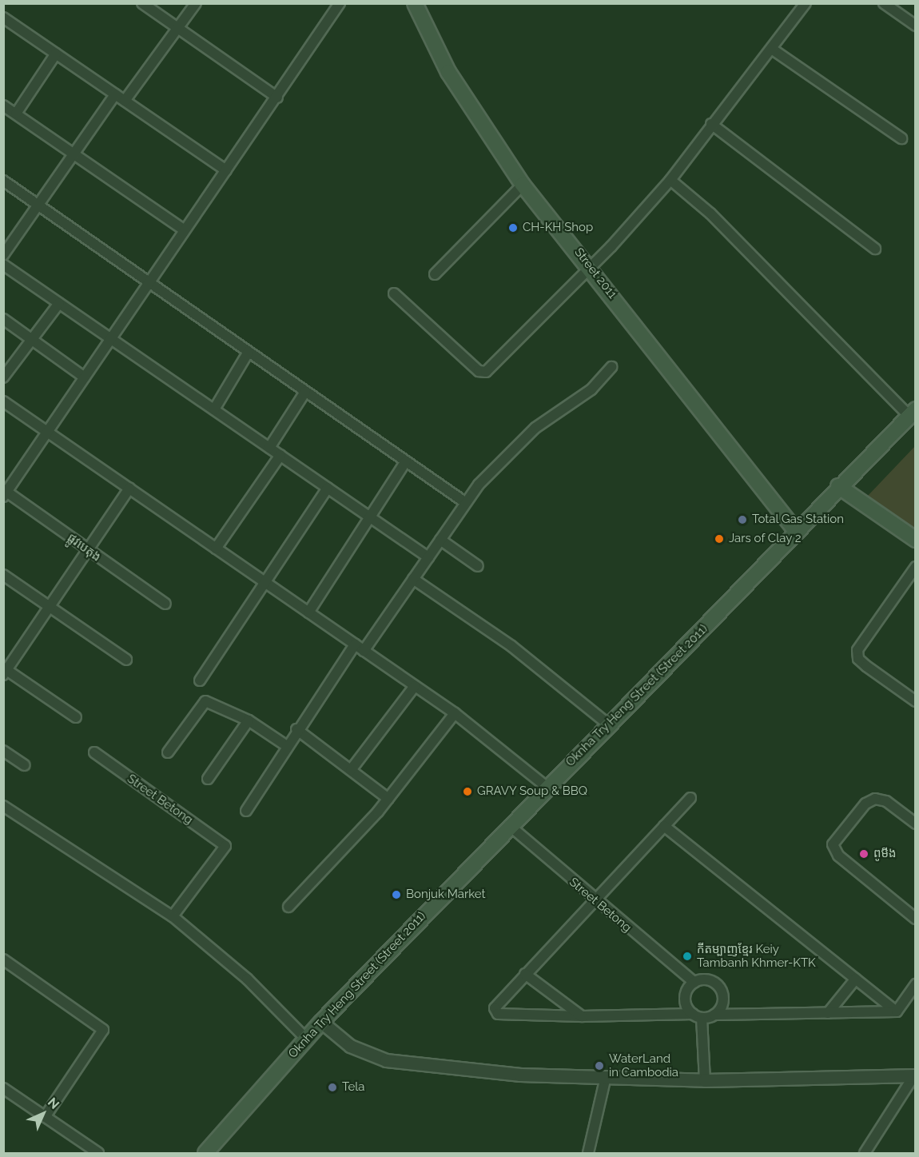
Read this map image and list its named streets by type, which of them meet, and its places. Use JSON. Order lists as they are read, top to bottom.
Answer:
{
  "streets": {
    "main road": ["Street 2011", "Oknha Try Heng Street (Street 2011)"],
    "street": ["ផ្លូវបេតុង", "Street Betong"]
  },
  "crossings": [
    ["Street 2011", "Oknha Try Heng Street (Street 2011)"],
    ["Oknha Try Heng Street (Street 2011)", "Street Betong"]
  ],
  "places": [
    "CH-KH Shop",
    "Total Gas Station",
    "Jars of Clay 2",
    "GRAVY Soup & BBQ",
    "ពូមីង",
    "Bonjuk Market",
    "កីតម្បាញខ្មែរ Keiy Tambanh Khmer-KTK",
    "WaterLand in Cambodia",
    "Tela"
  ],
  "north": "top right"
}
